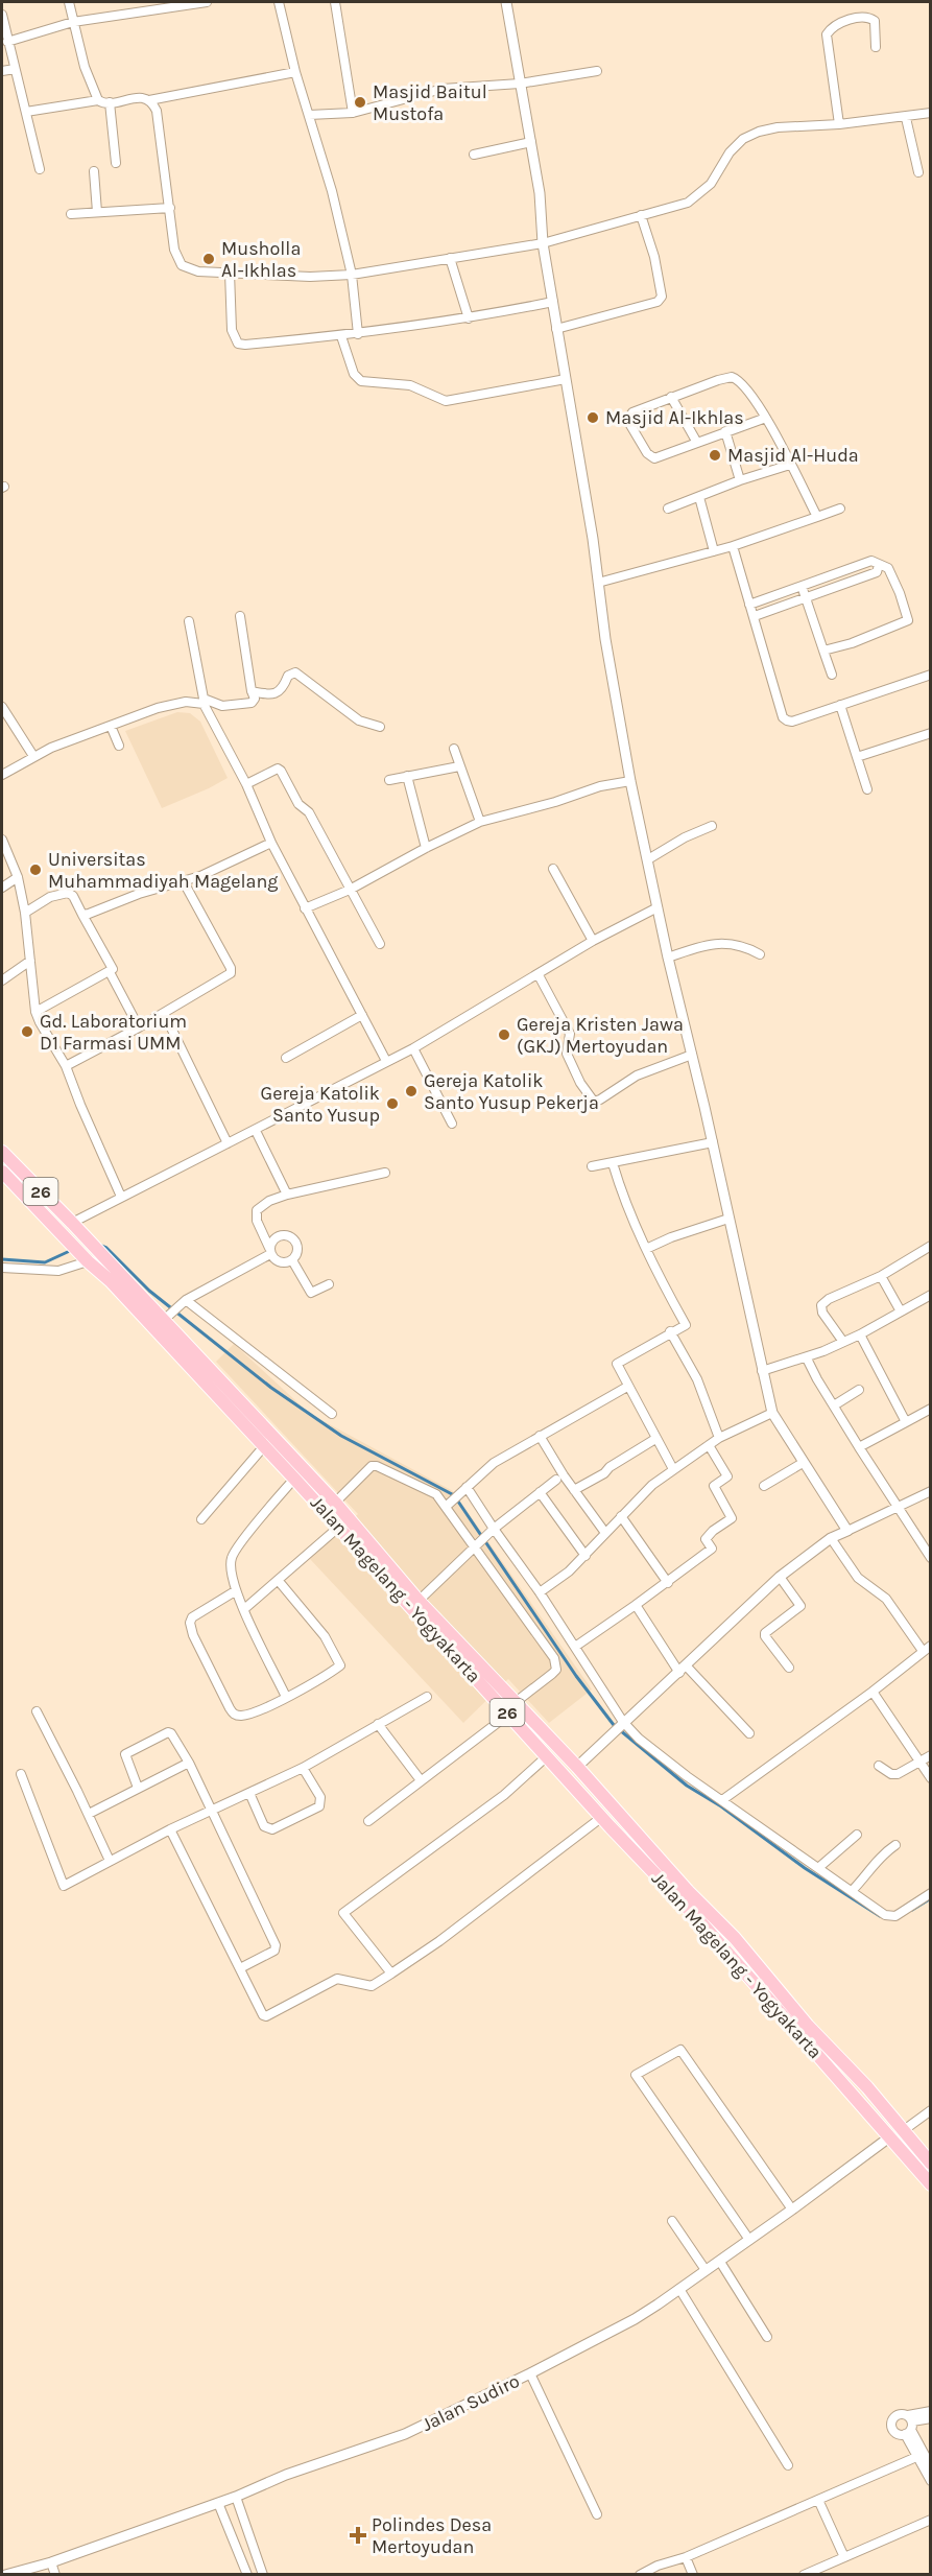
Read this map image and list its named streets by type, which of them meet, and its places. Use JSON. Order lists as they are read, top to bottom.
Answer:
{
  "streets": {
    "highway": ["26", "Jalan Magelang - Yogyakarta"],
    "street": ["Jalan Sudiro"]
  },
  "crossings": [
    ["Jalan Magelang - Yogyakarta", "Jalan Sudiro"]
  ],
  "places": {
    "other": [
      "Masjid Baitul Mustofa",
      "Musholla Al-Ikhlas",
      "Masjid Al-Ikhlas",
      "Masjid Al-Huda",
      "Universitas Muhammadiyah Magelang",
      "Gd. Laboratorium D1 Farmasi UMM",
      "Gereja Kristen Jawa (GKJ) Mertoyudan",
      "Gereja Katolik Santo Yusup Pekerja",
      "Gereja Katolik Santo Yusup"
    ],
    "health": ["Polindes Desa Mertoyudan"]
  }
}
